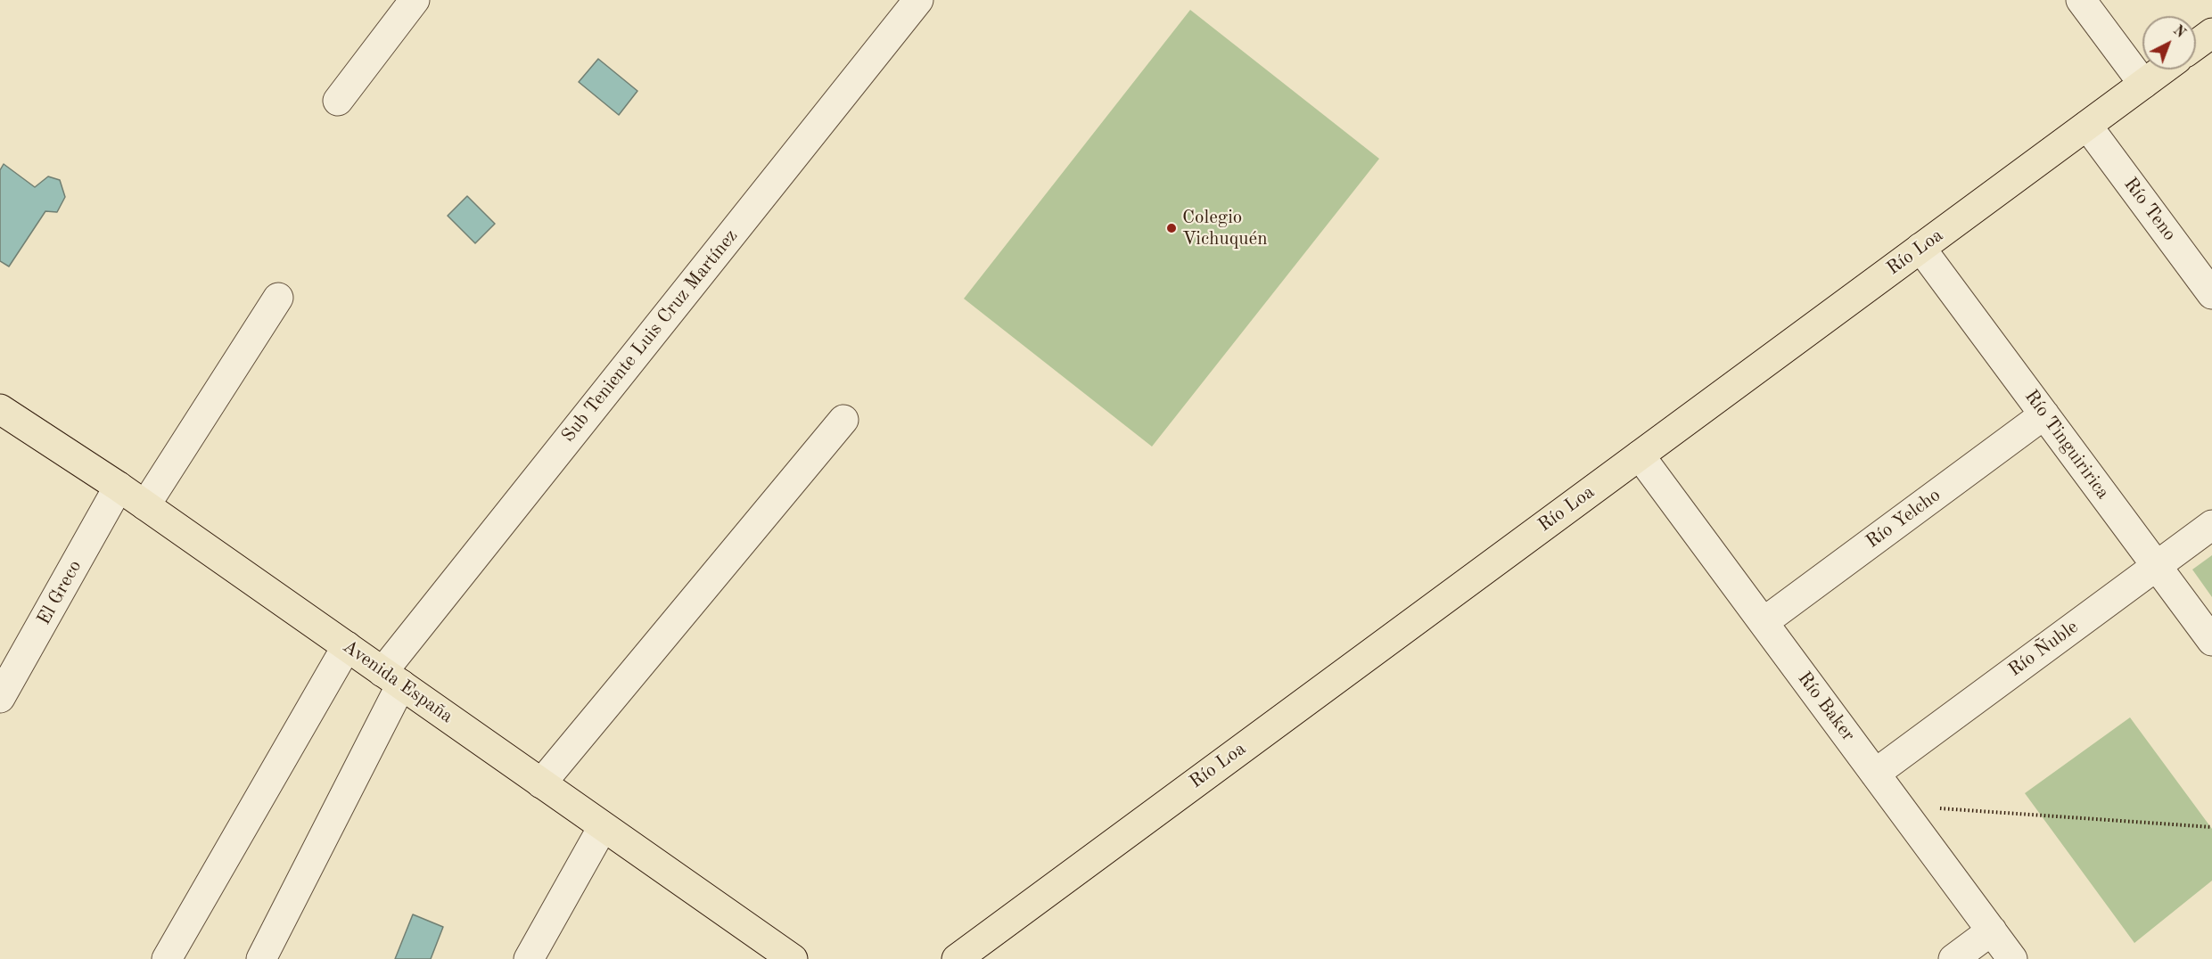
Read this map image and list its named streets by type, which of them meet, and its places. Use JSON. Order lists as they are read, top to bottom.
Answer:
{
  "streets": {
    "main road": ["Río Loa", "Avenida España"],
    "street": [
      "Río Teno",
      "Sub Teniente Luis Cruz Martínez",
      "Río Tinguiririca",
      "Río Yelcho",
      "El Greco",
      "Río Ñuble",
      "Río Baker"
    ]
  },
  "crossings": [
    ["Río Teno", "Río Loa"],
    ["Río Loa", "Río Tinguiririca"],
    ["Río Loa", "Río Baker"],
    ["Sub Teniente Luis Cruz Martínez", "Avenida España"],
    ["Río Tinguiririca", "Río Yelcho"],
    ["Río Tinguiririca", "Río Ñuble"],
    ["Río Yelcho", "Río Baker"],
    ["El Greco", "Avenida España"],
    ["Río Ñuble", "Río Baker"]
  ],
  "places": ["Colegio Vichuquén"],
  "north": "top right"
}
